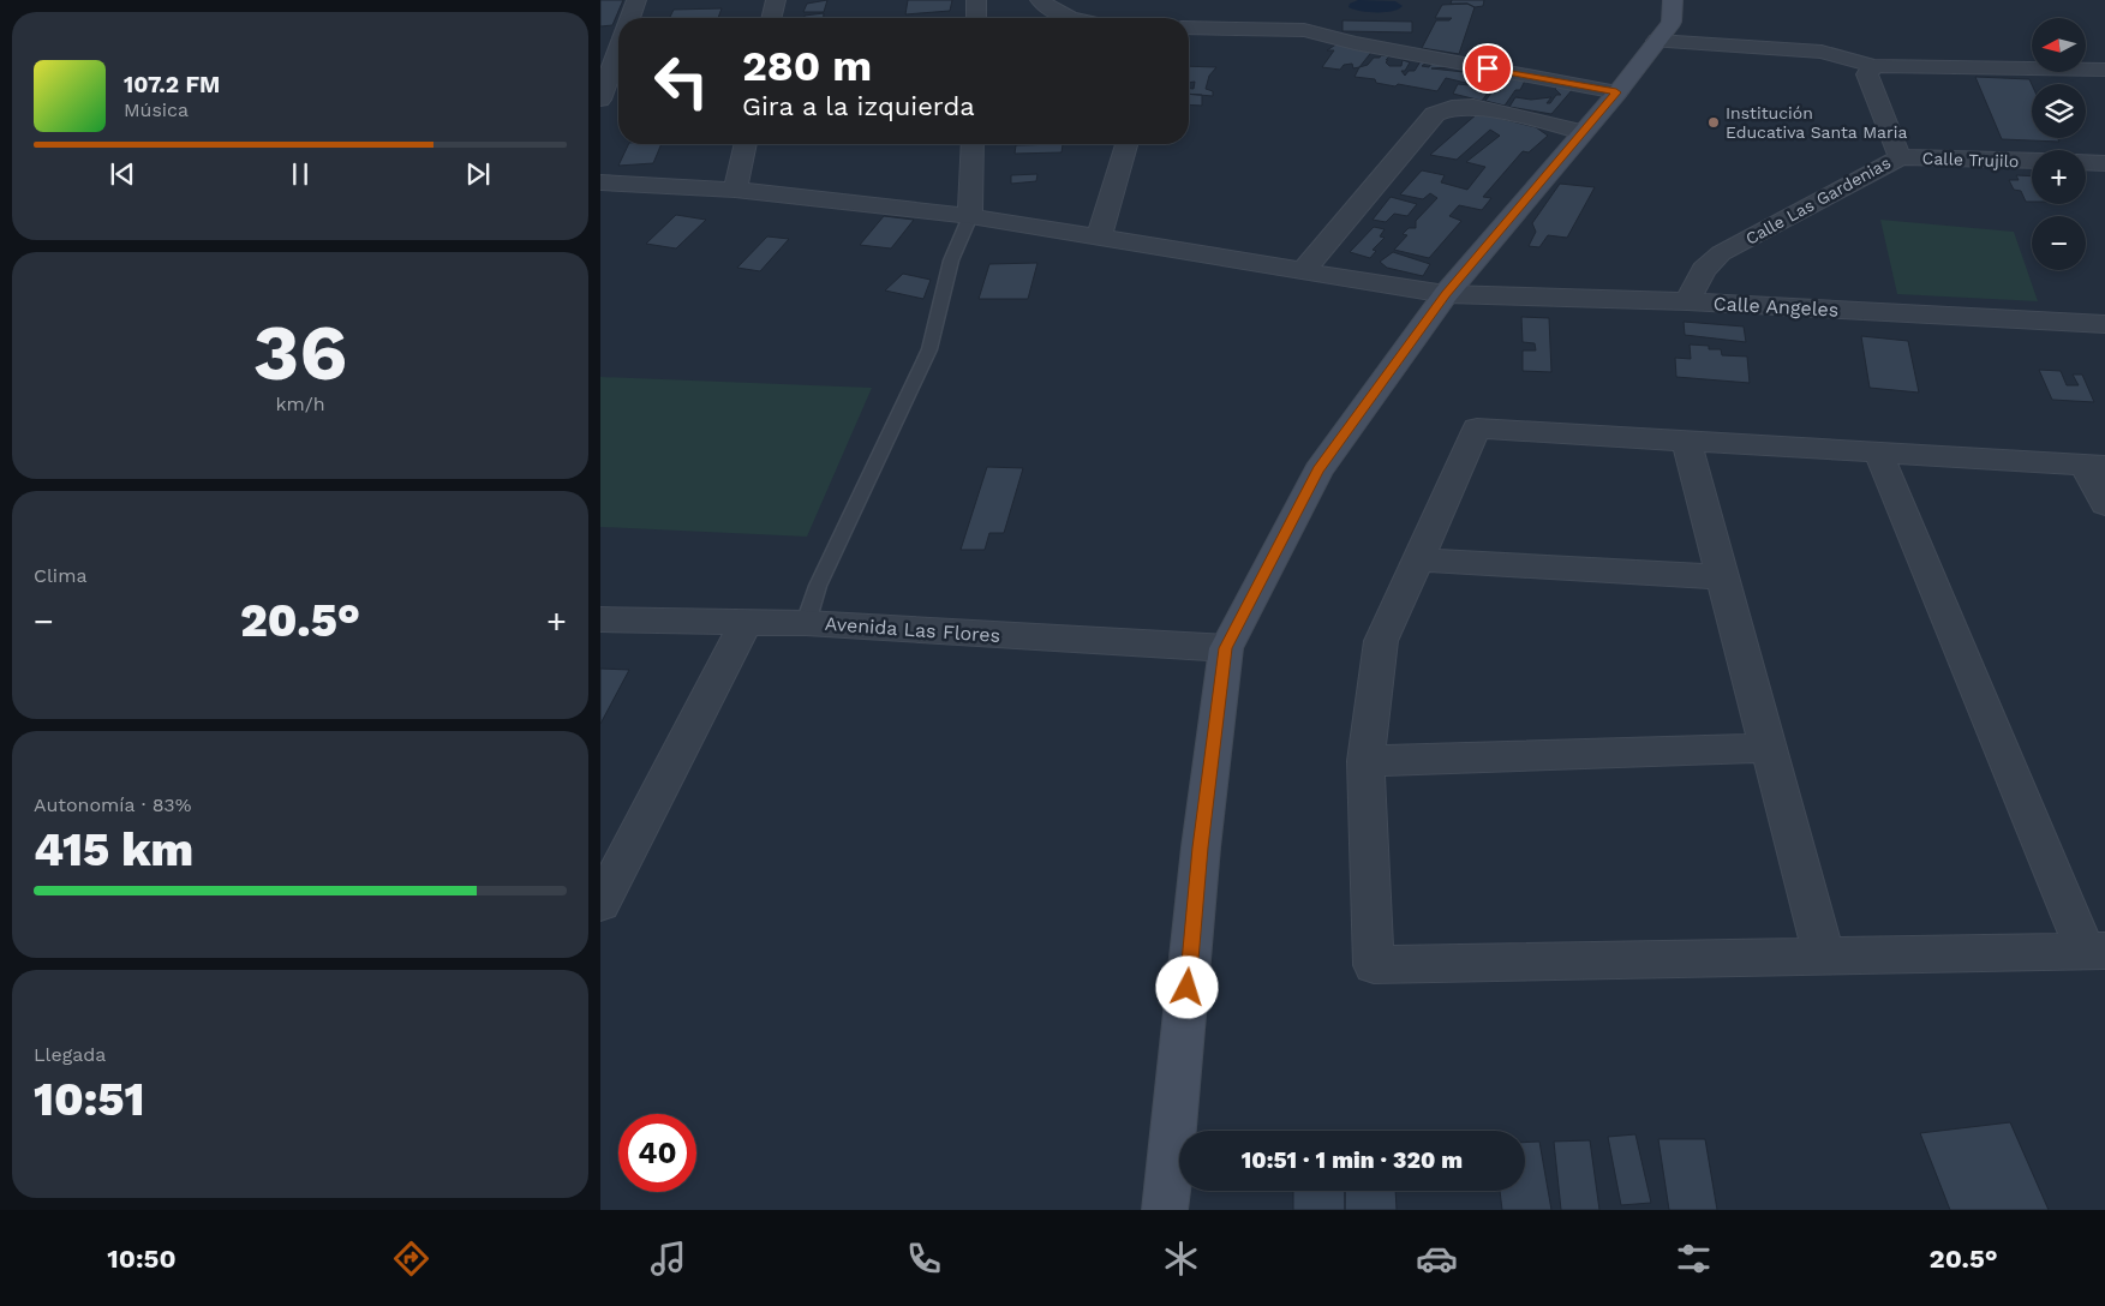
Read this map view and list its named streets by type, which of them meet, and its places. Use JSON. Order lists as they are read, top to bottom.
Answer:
{
  "streets": {
    "street": [
      "Calle Trujilo",
      "Calle Las Gardenias",
      "Calle Angeles",
      "Avenida Las Flores"
    ]
  },
  "crossings": [
    ["Calle Trujilo", "Calle Las Gardenias"],
    ["Calle Las Gardenias", "Calle Angeles"]
  ],
  "places": ["Institución Educativa Santa Maria"],
  "north": "left",
  "page": {
    "map_buttons": ["+", "−"],
    "turn": ["280 m", "Gira a la izquierda"],
    "song": ["107.2 FM", "Música"],
    "tile": [
      ["36", "km/h"],
      "Clima",
      ["Autonomía · 83%", "415 km"],
      ["Llegada", "10:51"]
    ],
    "heat": ["−", "20.5°", "+"],
    "limit": "40",
    "trip": "10:51 · 1 min · 320 m",
    "tabs": ["10:50", "20.5°"]
  }
}
